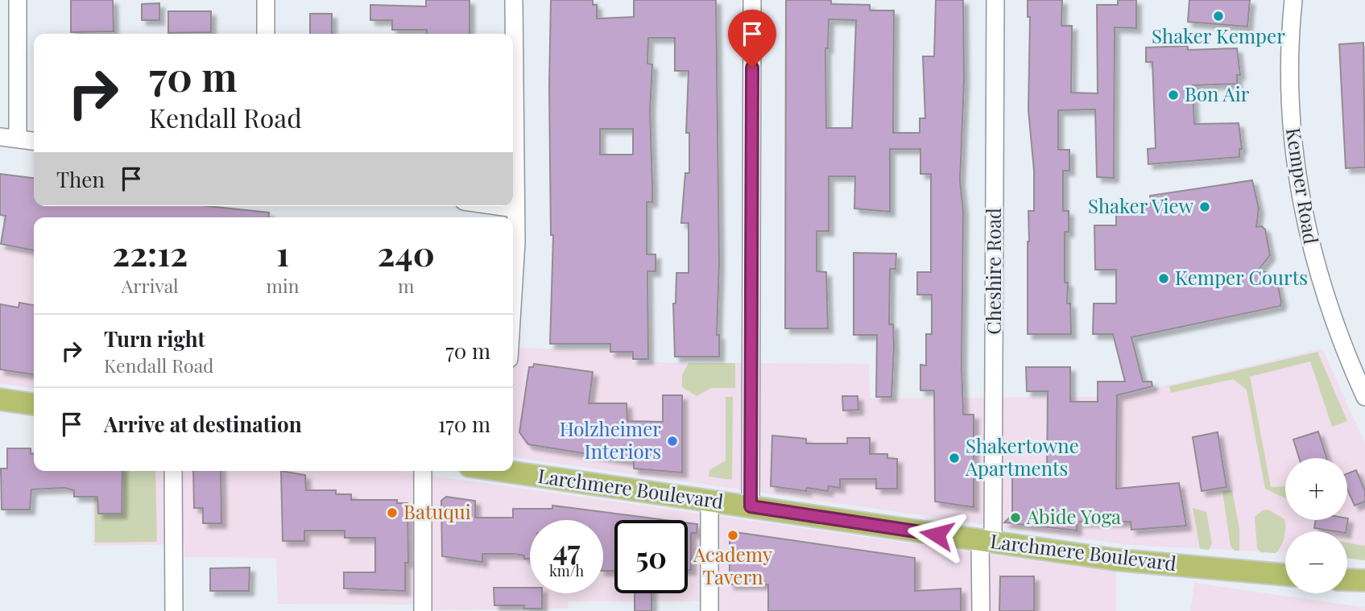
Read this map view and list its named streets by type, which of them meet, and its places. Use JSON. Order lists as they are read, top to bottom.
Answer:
{
  "streets": {
    "main road": ["Larchmere Boulevard"],
    "street": ["Kemper Road", "Cheshire Road"]
  },
  "crossings": [
    ["Cheshire Road", "Larchmere Boulevard"]
  ],
  "places": [
    "Shaker Kemper",
    "Bon Air",
    "Shaker View",
    "Kemper Courts",
    "Holzheimer Interiors",
    "Shakertowne Apartments",
    "Batuqui",
    "Abide Yoga",
    "Academy Tavern"
  ],
  "page": {
    "turn": ["70 m", "Kendall Road"],
    "then": "Then",
    "eta": [
      "22:12",
      "Arrival",
      "1",
      "min",
      "240",
      "m"
    ],
    "list": [
      {
        "name": "Turn right",
        "note": "Kendall Road",
        "value": "70 m"
      },
      {
        "name": "Arrive at destination",
        "value": "170 m"
      }
    ],
    "map_buttons": ["+", "−"],
    "speed": "47 km/h",
    "limit": "50"
  }
}
